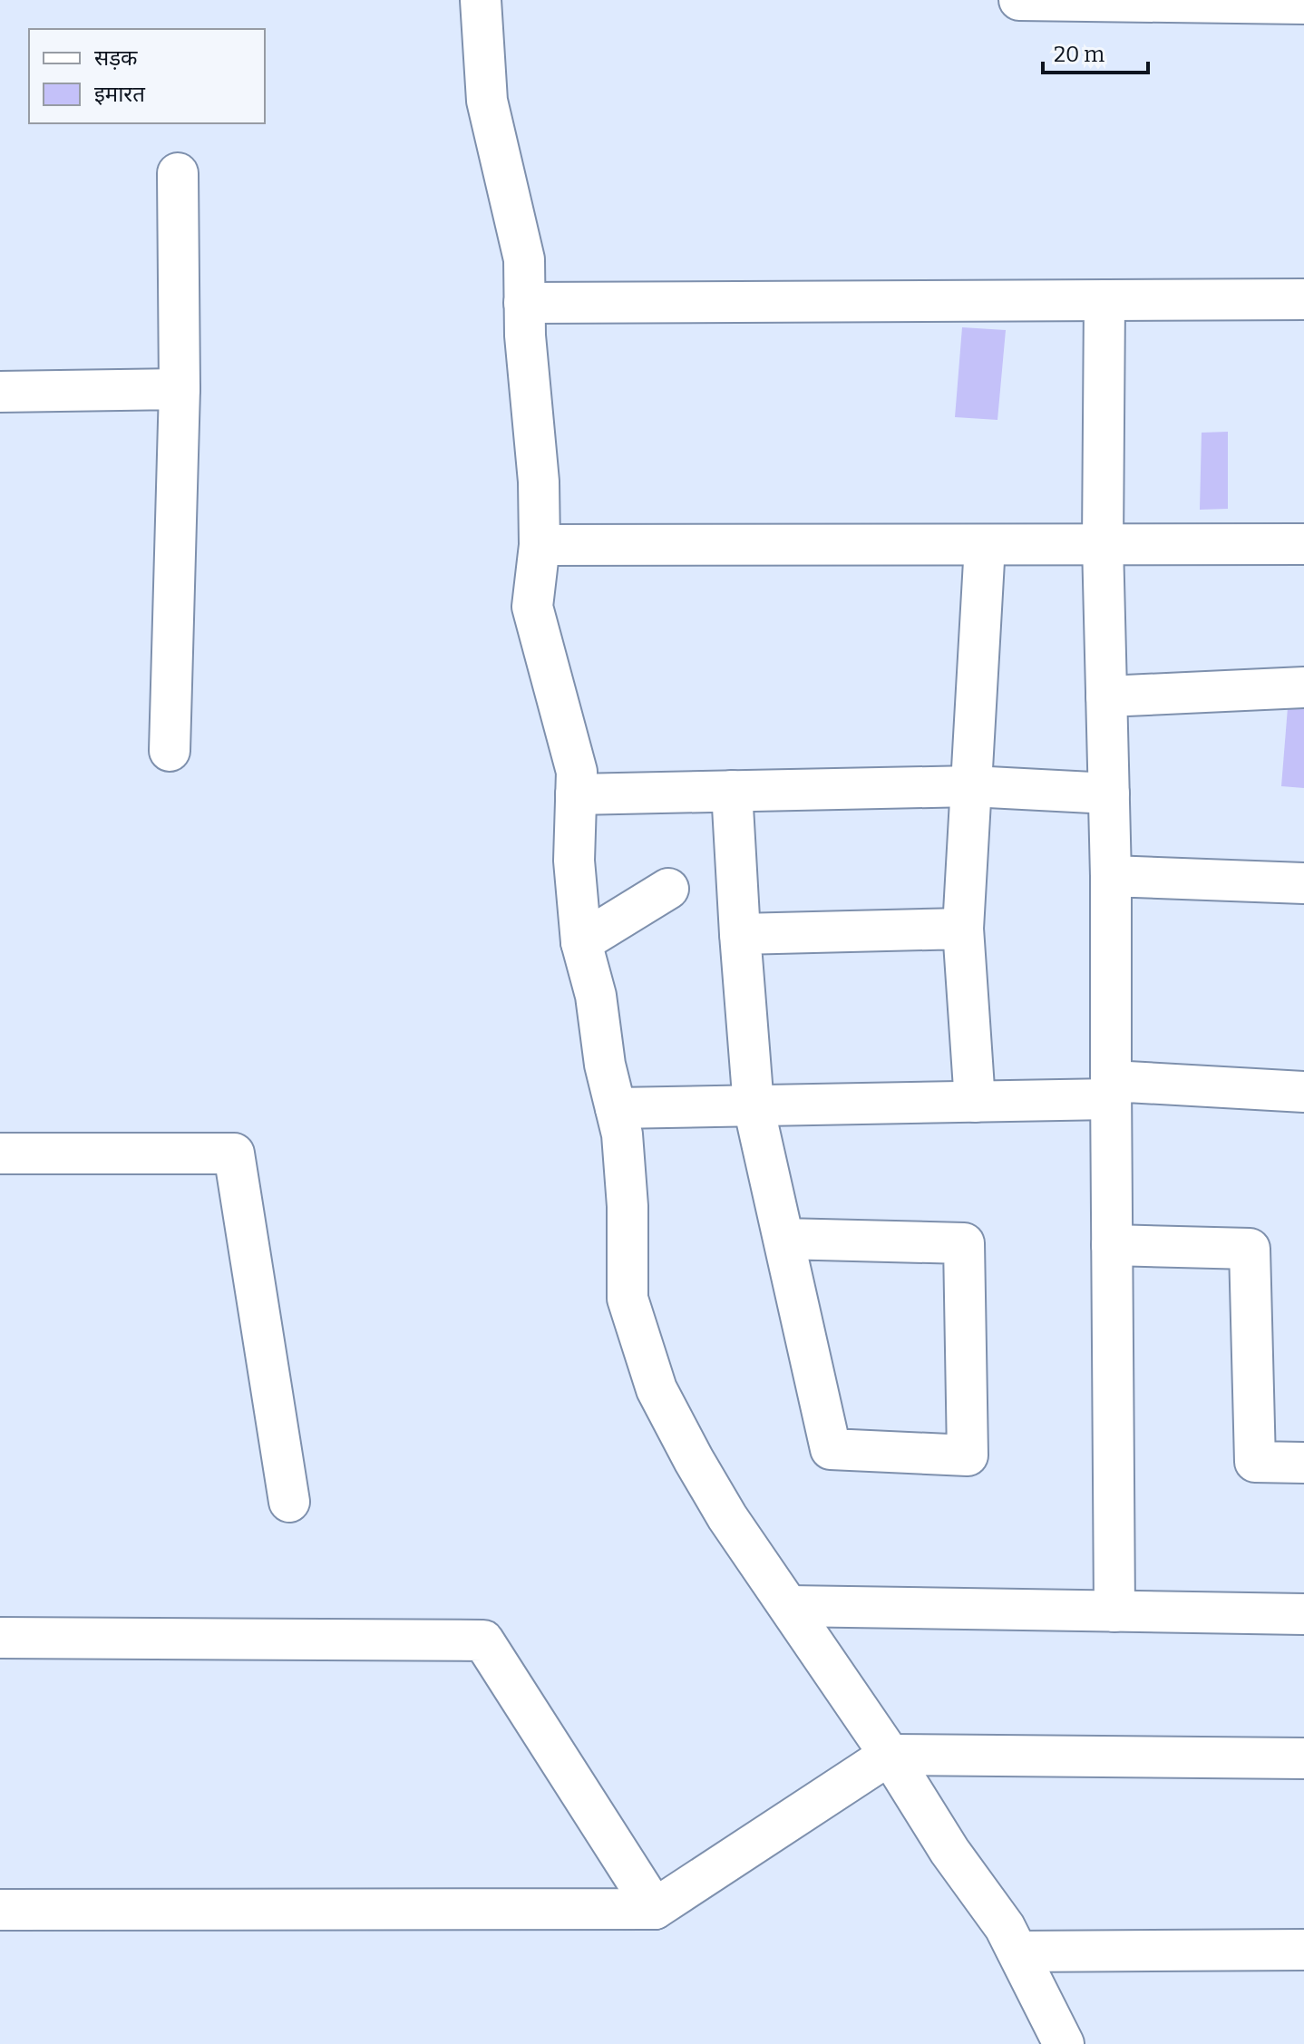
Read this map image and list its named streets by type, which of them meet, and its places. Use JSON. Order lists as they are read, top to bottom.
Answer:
{
  "legend": ["सड़क", "इमारत"],
  "scale_bar": "20 m"
}
